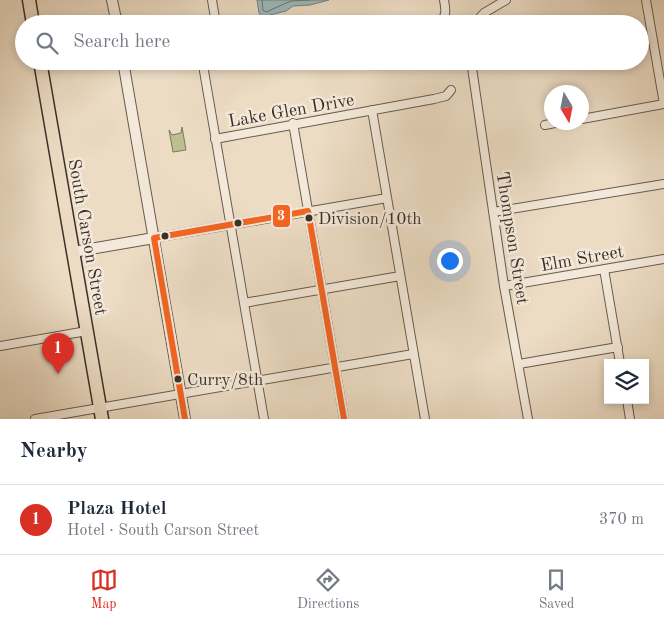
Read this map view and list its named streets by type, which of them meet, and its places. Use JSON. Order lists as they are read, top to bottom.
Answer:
{
  "streets": {
    "main road": ["South Carson Street"],
    "street": ["Lake Glen Drive", "Thompson Street", "Elm Street"]
  },
  "crossings": [
    ["Thompson Street", "Elm Street"]
  ],
  "places": ["Division/10th", "Curry/8th"],
  "lines": ["transit line 3"],
  "north": "bottom",
  "page": {
    "search": "Search here",
    "pins": "1",
    "heading": "Nearby",
    "list": [
      {
        "mark": "1",
        "name": "Plaza Hotel",
        "note": "Hotel · South Carson Street",
        "value": "370 m"
      }
    ],
    "nav": ["Map", "Directions", "Saved"]
  }
}
